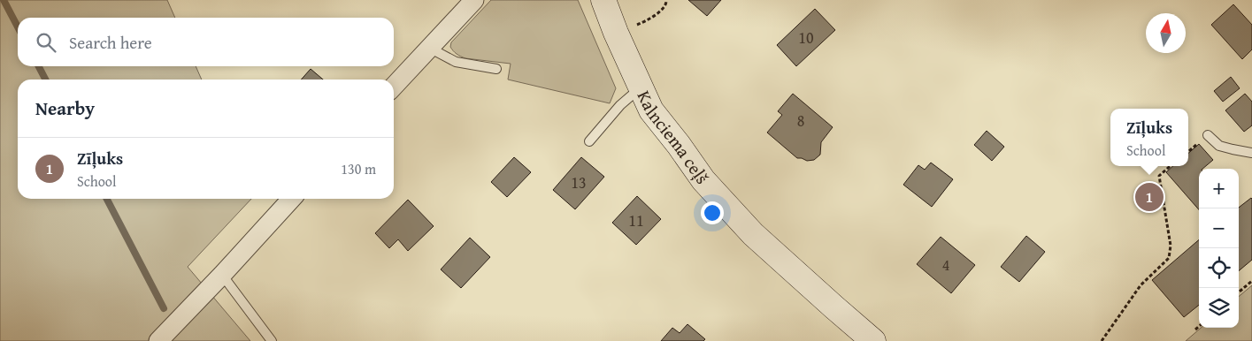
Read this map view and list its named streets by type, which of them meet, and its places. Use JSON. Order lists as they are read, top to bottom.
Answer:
{
  "streets": {
    "main road": ["Kalnciema ceļš"]
  },
  "house_numbers": [
    "10",
    "8",
    "13",
    "11",
    "4"
  ],
  "north": "top",
  "page": {
    "search": "Search here",
    "heading": "Nearby",
    "popup": ["Zīļuks", "School"],
    "list": [
      {
        "mark": "1",
        "name": "Zīļuks",
        "note": "School",
        "value": "130 m"
      }
    ],
    "map_buttons": ["+", "−"],
    "pins": "1"
  }
}
